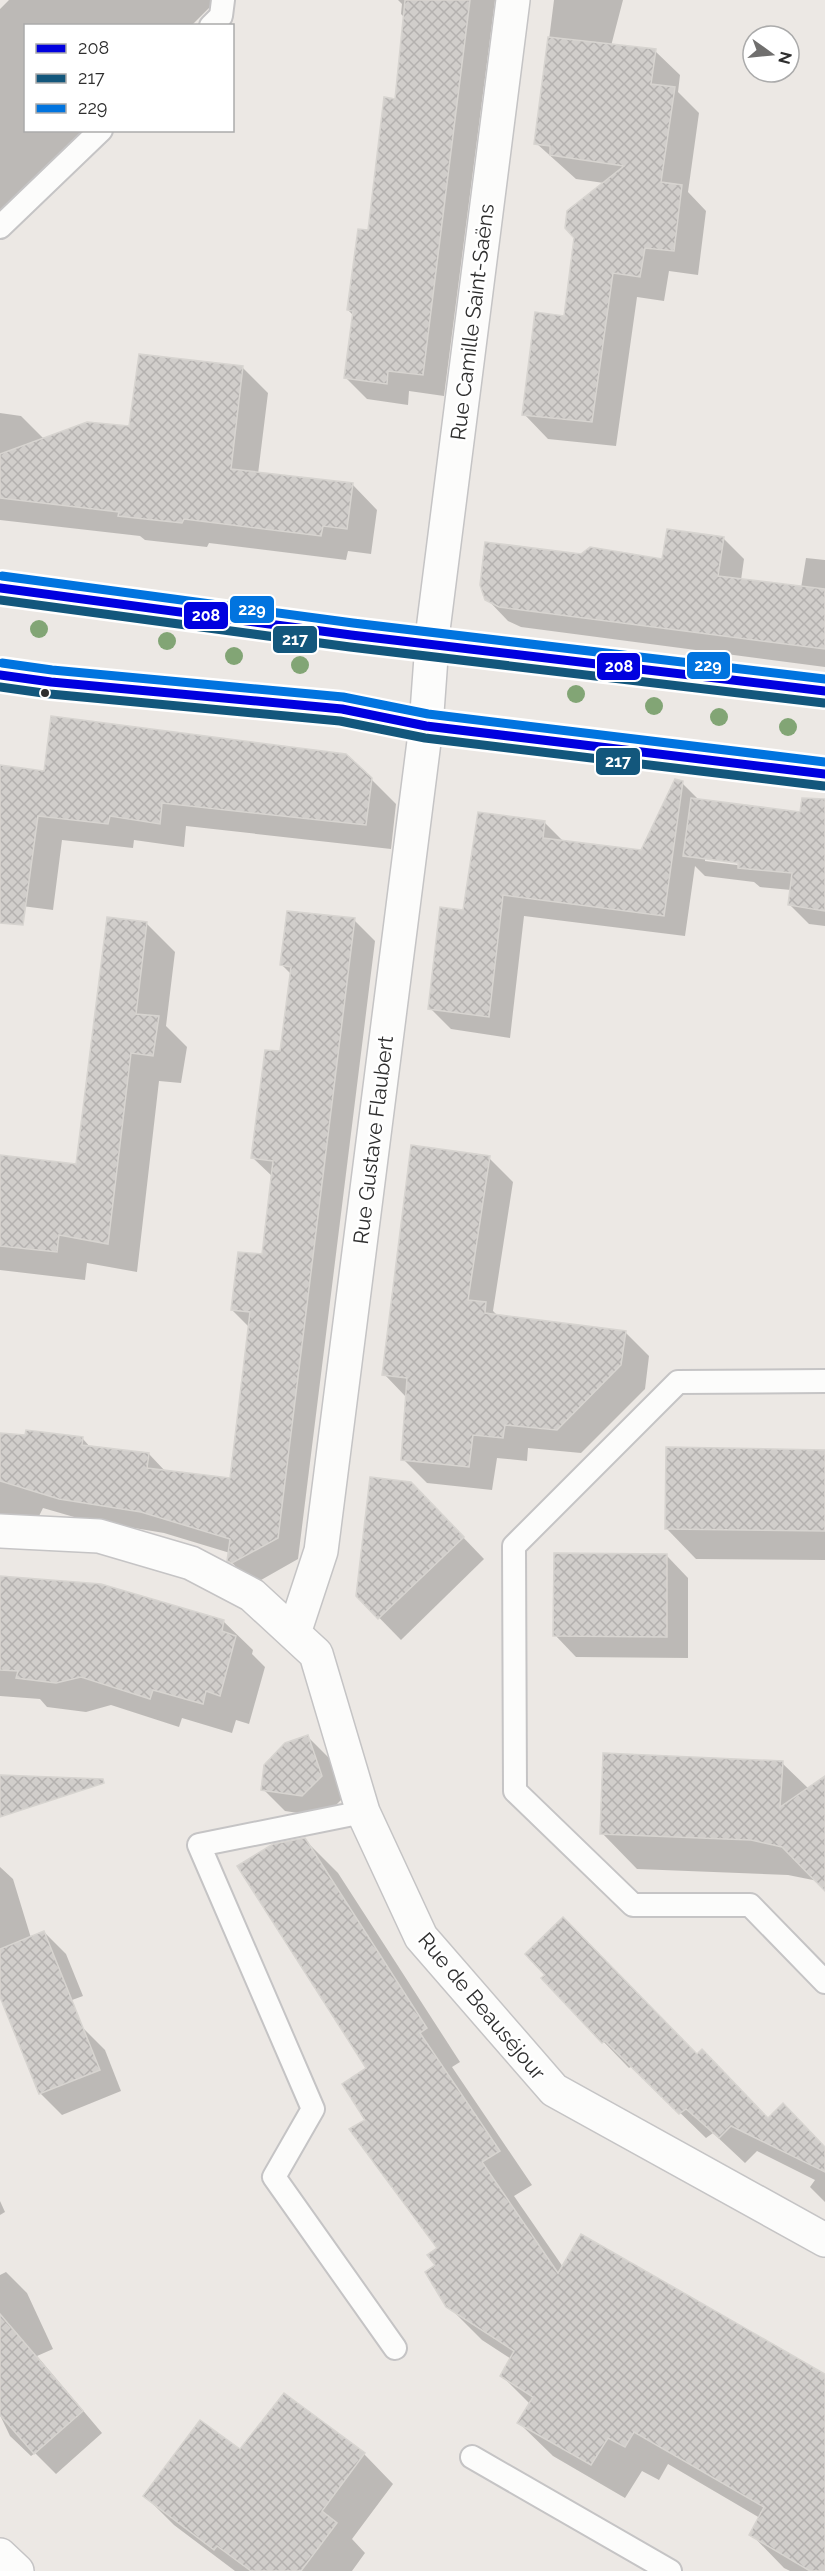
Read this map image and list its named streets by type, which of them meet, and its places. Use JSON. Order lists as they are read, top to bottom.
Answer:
{
  "streets": {
    "street": ["Rue Camille Saint-Saëns", "Rue Gustave Flaubert", "Rue de Beauséjour"]
  },
  "crossings": [
    ["Rue Camille Saint-Saëns", "Rue Gustave Flaubert"],
    ["Rue Gustave Flaubert", "Rue de Beauséjour"]
  ],
  "lines": ["transit line 229", "transit line 208", "transit line 217"],
  "legend": ["208", "217", "229"],
  "north": "right"
}
